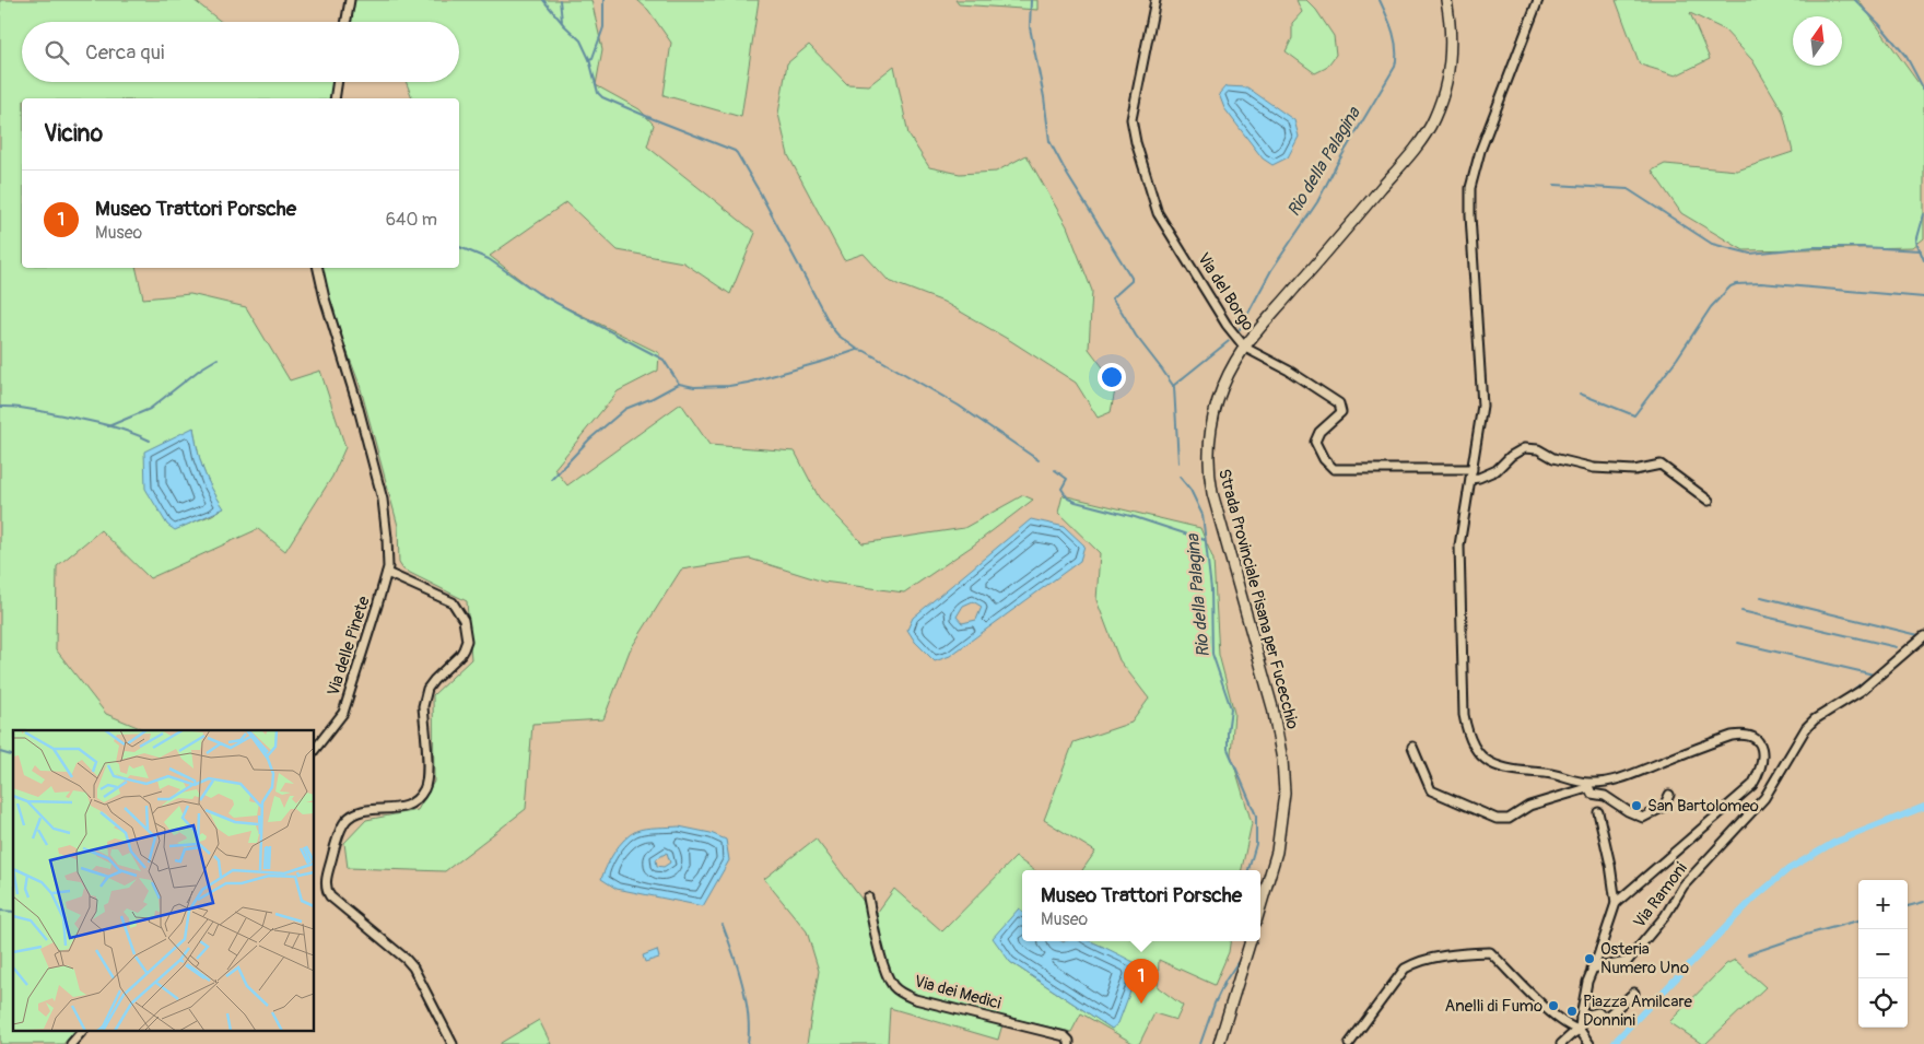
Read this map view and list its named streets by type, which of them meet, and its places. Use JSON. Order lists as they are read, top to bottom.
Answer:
{
  "streets": {
    "main road": ["Strada Provinciale Pisana per Fucecchio"],
    "street": [
      "Via del Borgo",
      "Via delle Pinete",
      "Via Ramoni",
      "Via dei Medici"
    ]
  },
  "crossings": [
    ["Via del Borgo", "Strada Provinciale Pisana per Fucecchio"]
  ],
  "water": ["Rio della Palagina"],
  "places": [
    "San Bartolomeo",
    "Osteria Numero Uno",
    "Anelli di Fumo",
    "Piazza Amilcare Donnini"
  ],
  "north": "top",
  "page": {
    "search": "Cerca qui",
    "heading": "Vicino",
    "list": [
      {
        "mark": "1",
        "name": "Museo Trattori Porsche",
        "note": "Museo",
        "value": "640 m"
      }
    ],
    "popup": ["Museo Trattori Porsche", "Museo"],
    "map_buttons": ["+", "−"],
    "pins": "1"
  }
}
